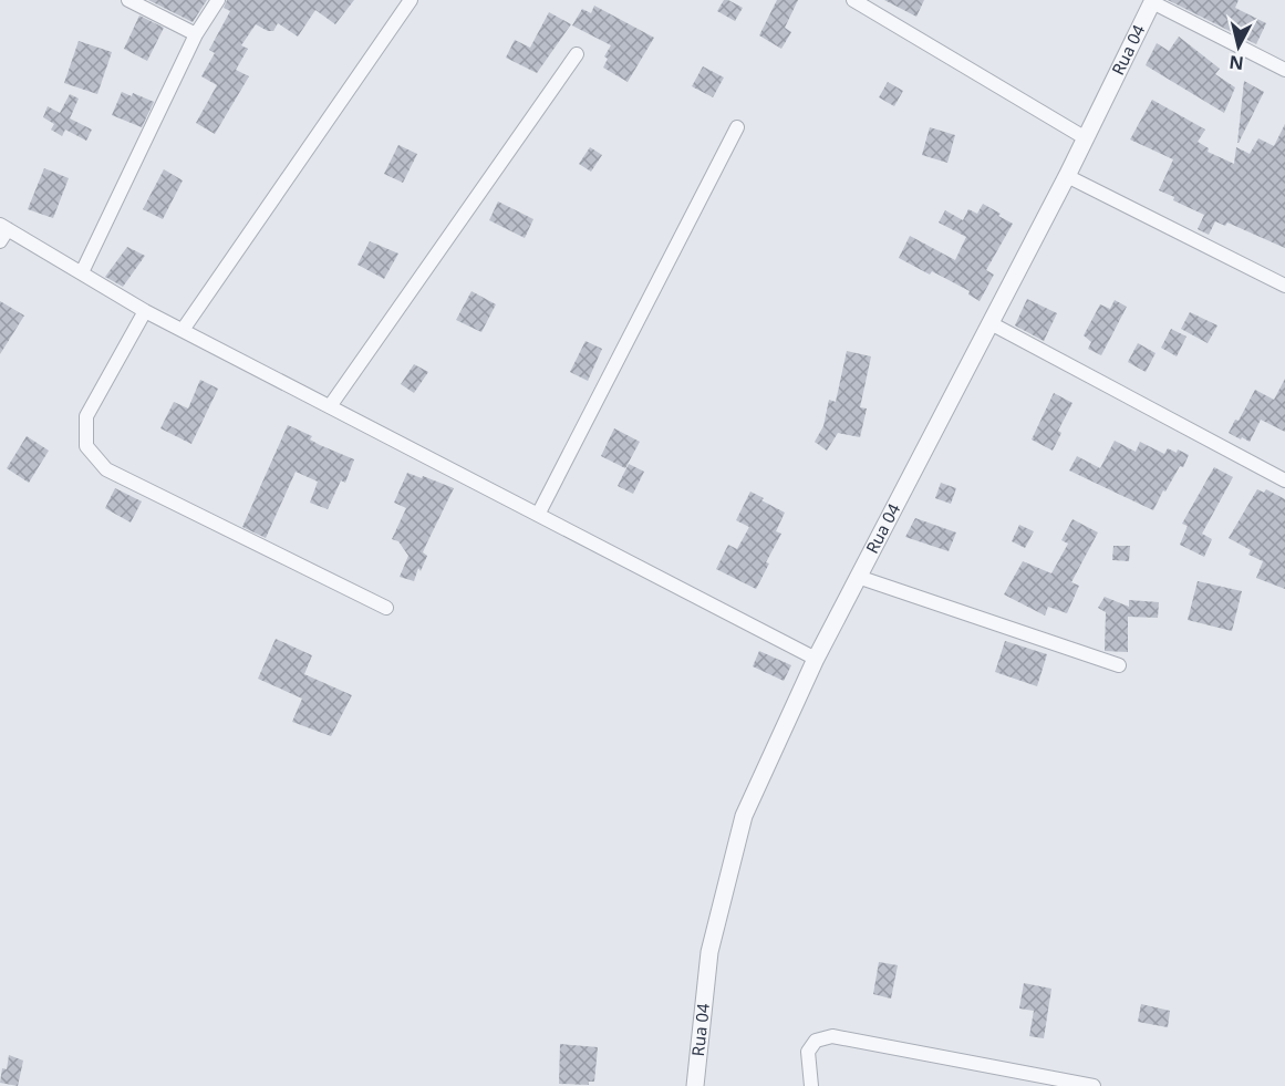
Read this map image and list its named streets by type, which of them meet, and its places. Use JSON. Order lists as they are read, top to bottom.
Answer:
{
  "streets": {
    "street": ["Rua 04"]
  },
  "north": "bottom"
}
